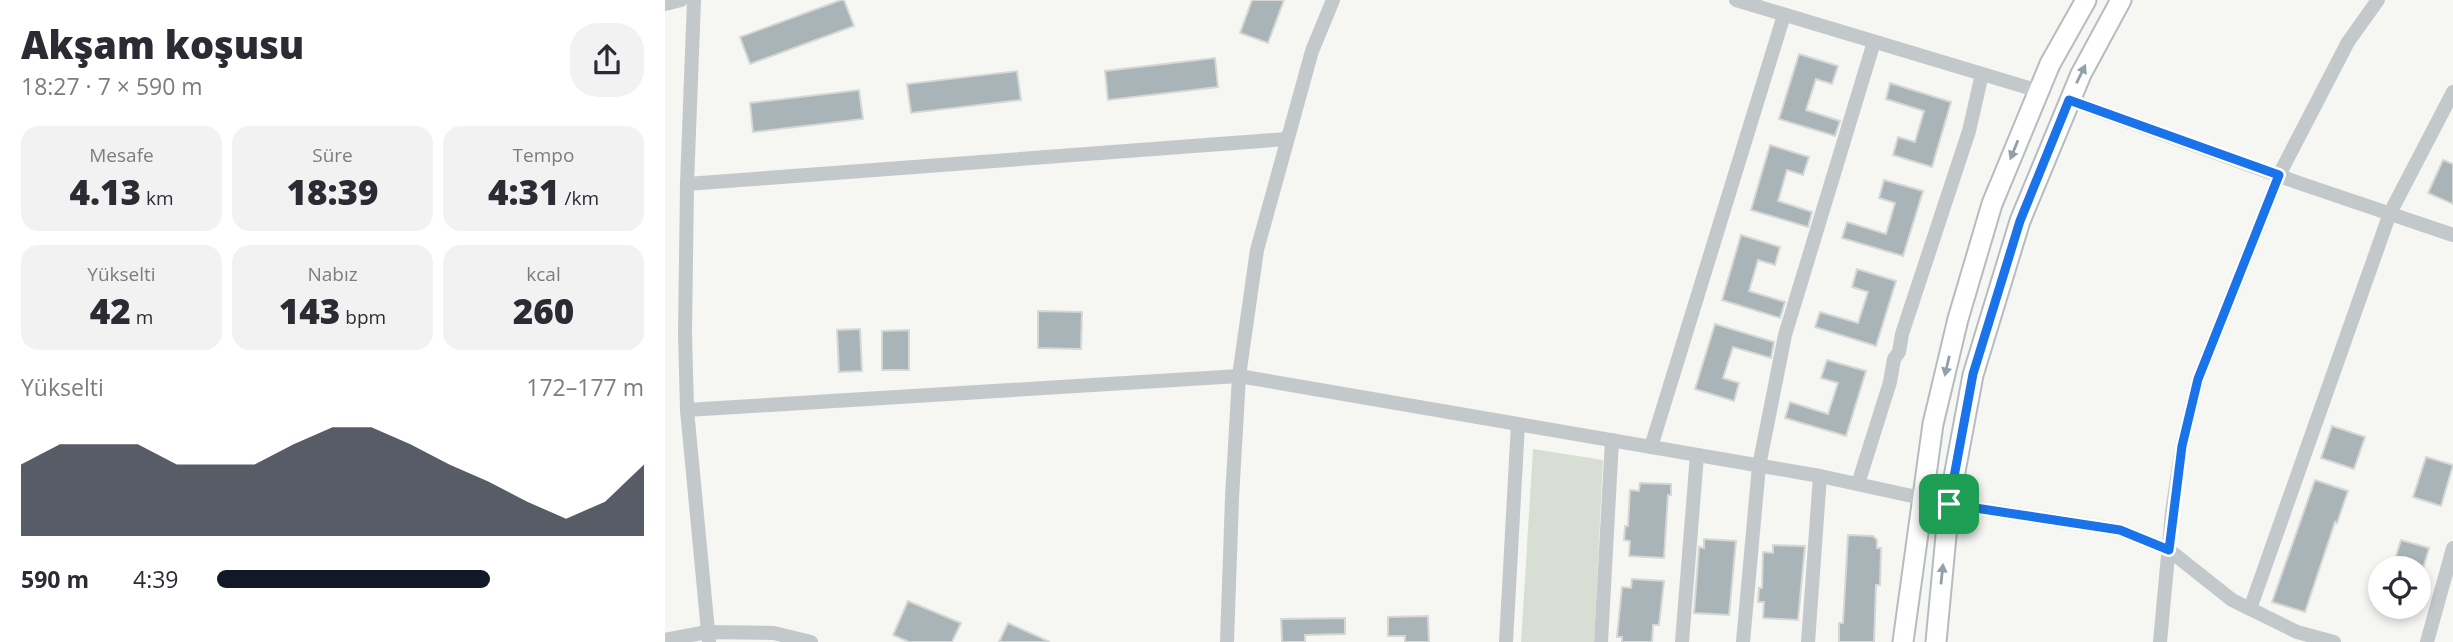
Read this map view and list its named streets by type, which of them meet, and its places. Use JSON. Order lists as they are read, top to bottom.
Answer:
{
  "page": {
    "heading": ["Akşam koşusu", "18:27 · 7 × 590 m"],
    "stats": [
      ["Mesafe", "4.13 km"],
      ["Süre", "18:39"],
      ["Tempo", "4:31 /km"],
      ["Yükselti", "42 m"],
      ["Nabız", "143 bpm"],
      ["kcal", "260"]
    ],
    "chart": ["Yükselti", "172–177 m"],
    "list": [
      {
        "name": "590 m",
        "note": "4:39"
      }
    ]
  }
}
